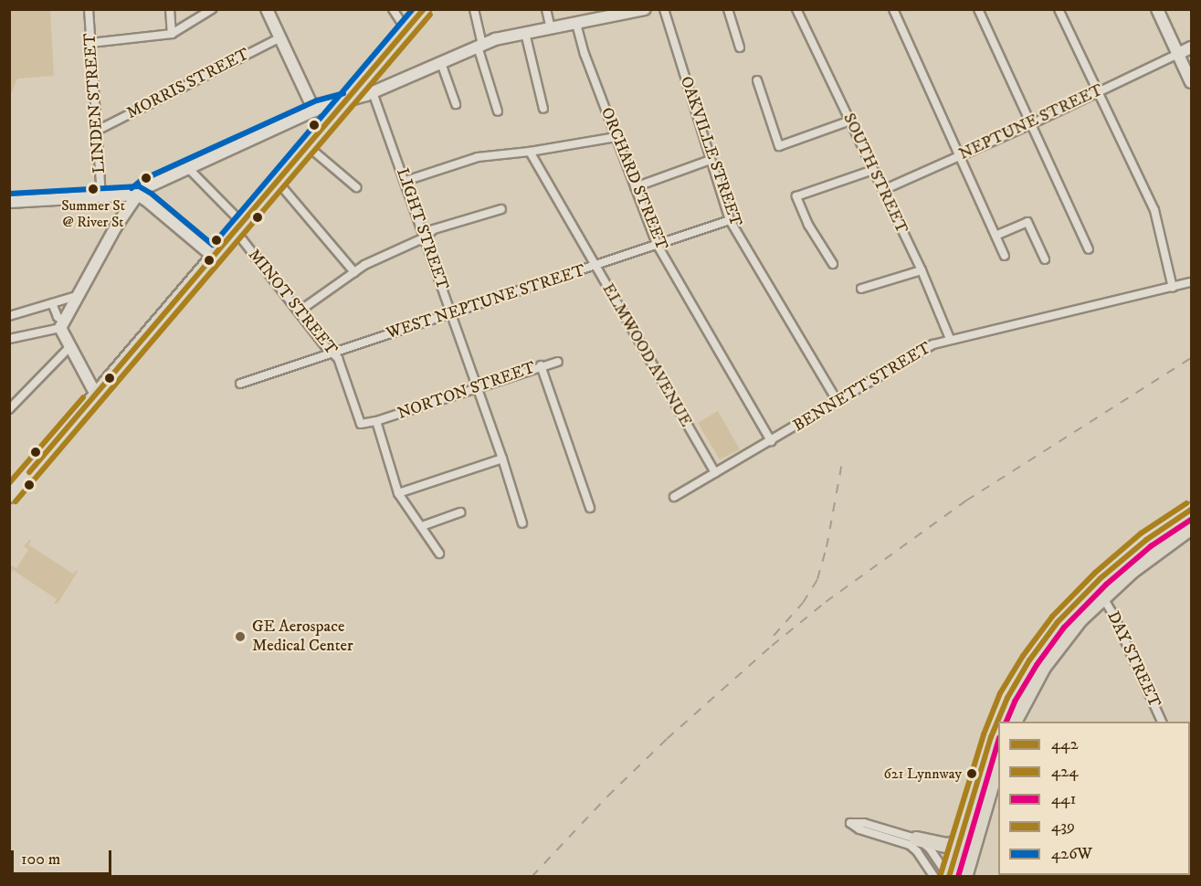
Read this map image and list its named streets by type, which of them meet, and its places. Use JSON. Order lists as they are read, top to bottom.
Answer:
{
  "streets": {
    "street": [
      "MORRIS STREET",
      "LINDEN STREET",
      "NEPTUNE STREET",
      "OAKVILLE STREET",
      "SOUTH STREET",
      "ORCHARD STREET",
      "LIGHT STREET",
      "MINOT STREET",
      "WEST NEPTUNE STREET",
      "ELMWOOD AVENUE",
      "BENNETT STREET",
      "NORTON STREET",
      "DAY STREET"
    ]
  },
  "crossings": [
    ["MORRIS STREET", "LINDEN STREET"],
    ["NEPTUNE STREET", "SOUTH STREET"],
    ["OAKVILLE STREET", "WEST NEPTUNE STREET"],
    ["OAKVILLE STREET", "BENNETT STREET"],
    ["SOUTH STREET", "BENNETT STREET"],
    ["ORCHARD STREET", "WEST NEPTUNE STREET"],
    ["ORCHARD STREET", "BENNETT STREET"],
    ["LIGHT STREET", "WEST NEPTUNE STREET"],
    ["LIGHT STREET", "NORTON STREET"],
    ["MINOT STREET", "WEST NEPTUNE STREET"],
    ["MINOT STREET", "NORTON STREET"],
    ["WEST NEPTUNE STREET", "ELMWOOD AVENUE"],
    ["ELMWOOD AVENUE", "BENNETT STREET"]
  ],
  "places": ["Summer St @ River St", "GE Aerospace Medical Center", "621 Lynnway"],
  "lines": [
    "transit line 442",
    "transit line 426W",
    "transit line 424",
    "transit line 439",
    "transit line 441"
  ],
  "legend": [
    "442",
    "424",
    "441",
    "439",
    "426W"
  ],
  "scale_bar": "100 m"
}
